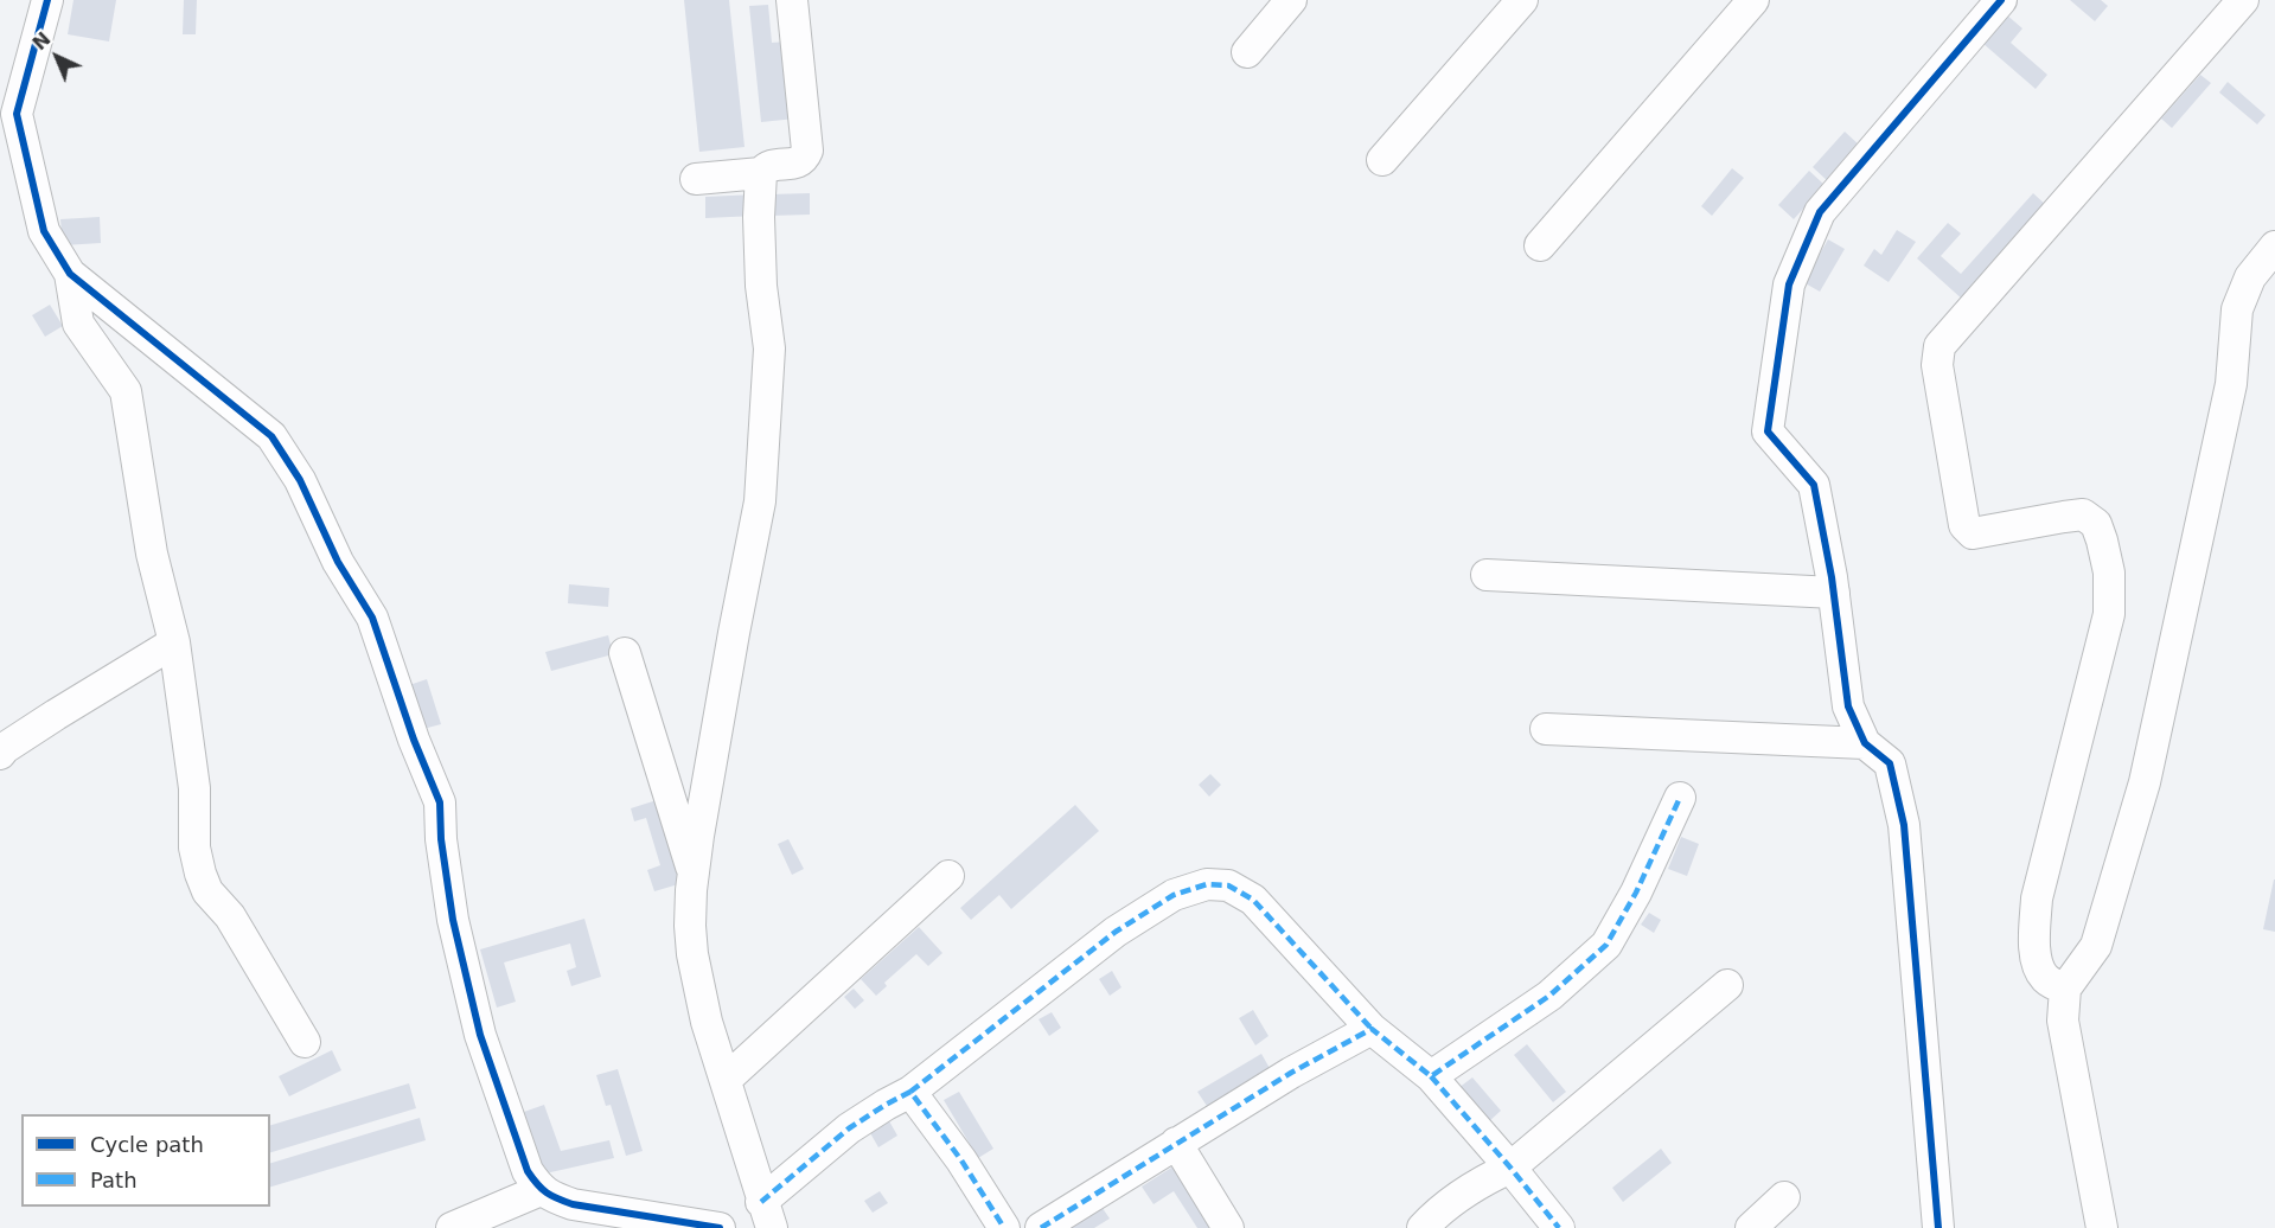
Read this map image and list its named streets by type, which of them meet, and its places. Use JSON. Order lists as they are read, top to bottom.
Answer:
{
  "legend": ["Cycle path", "Path"],
  "north": "top left"
}
